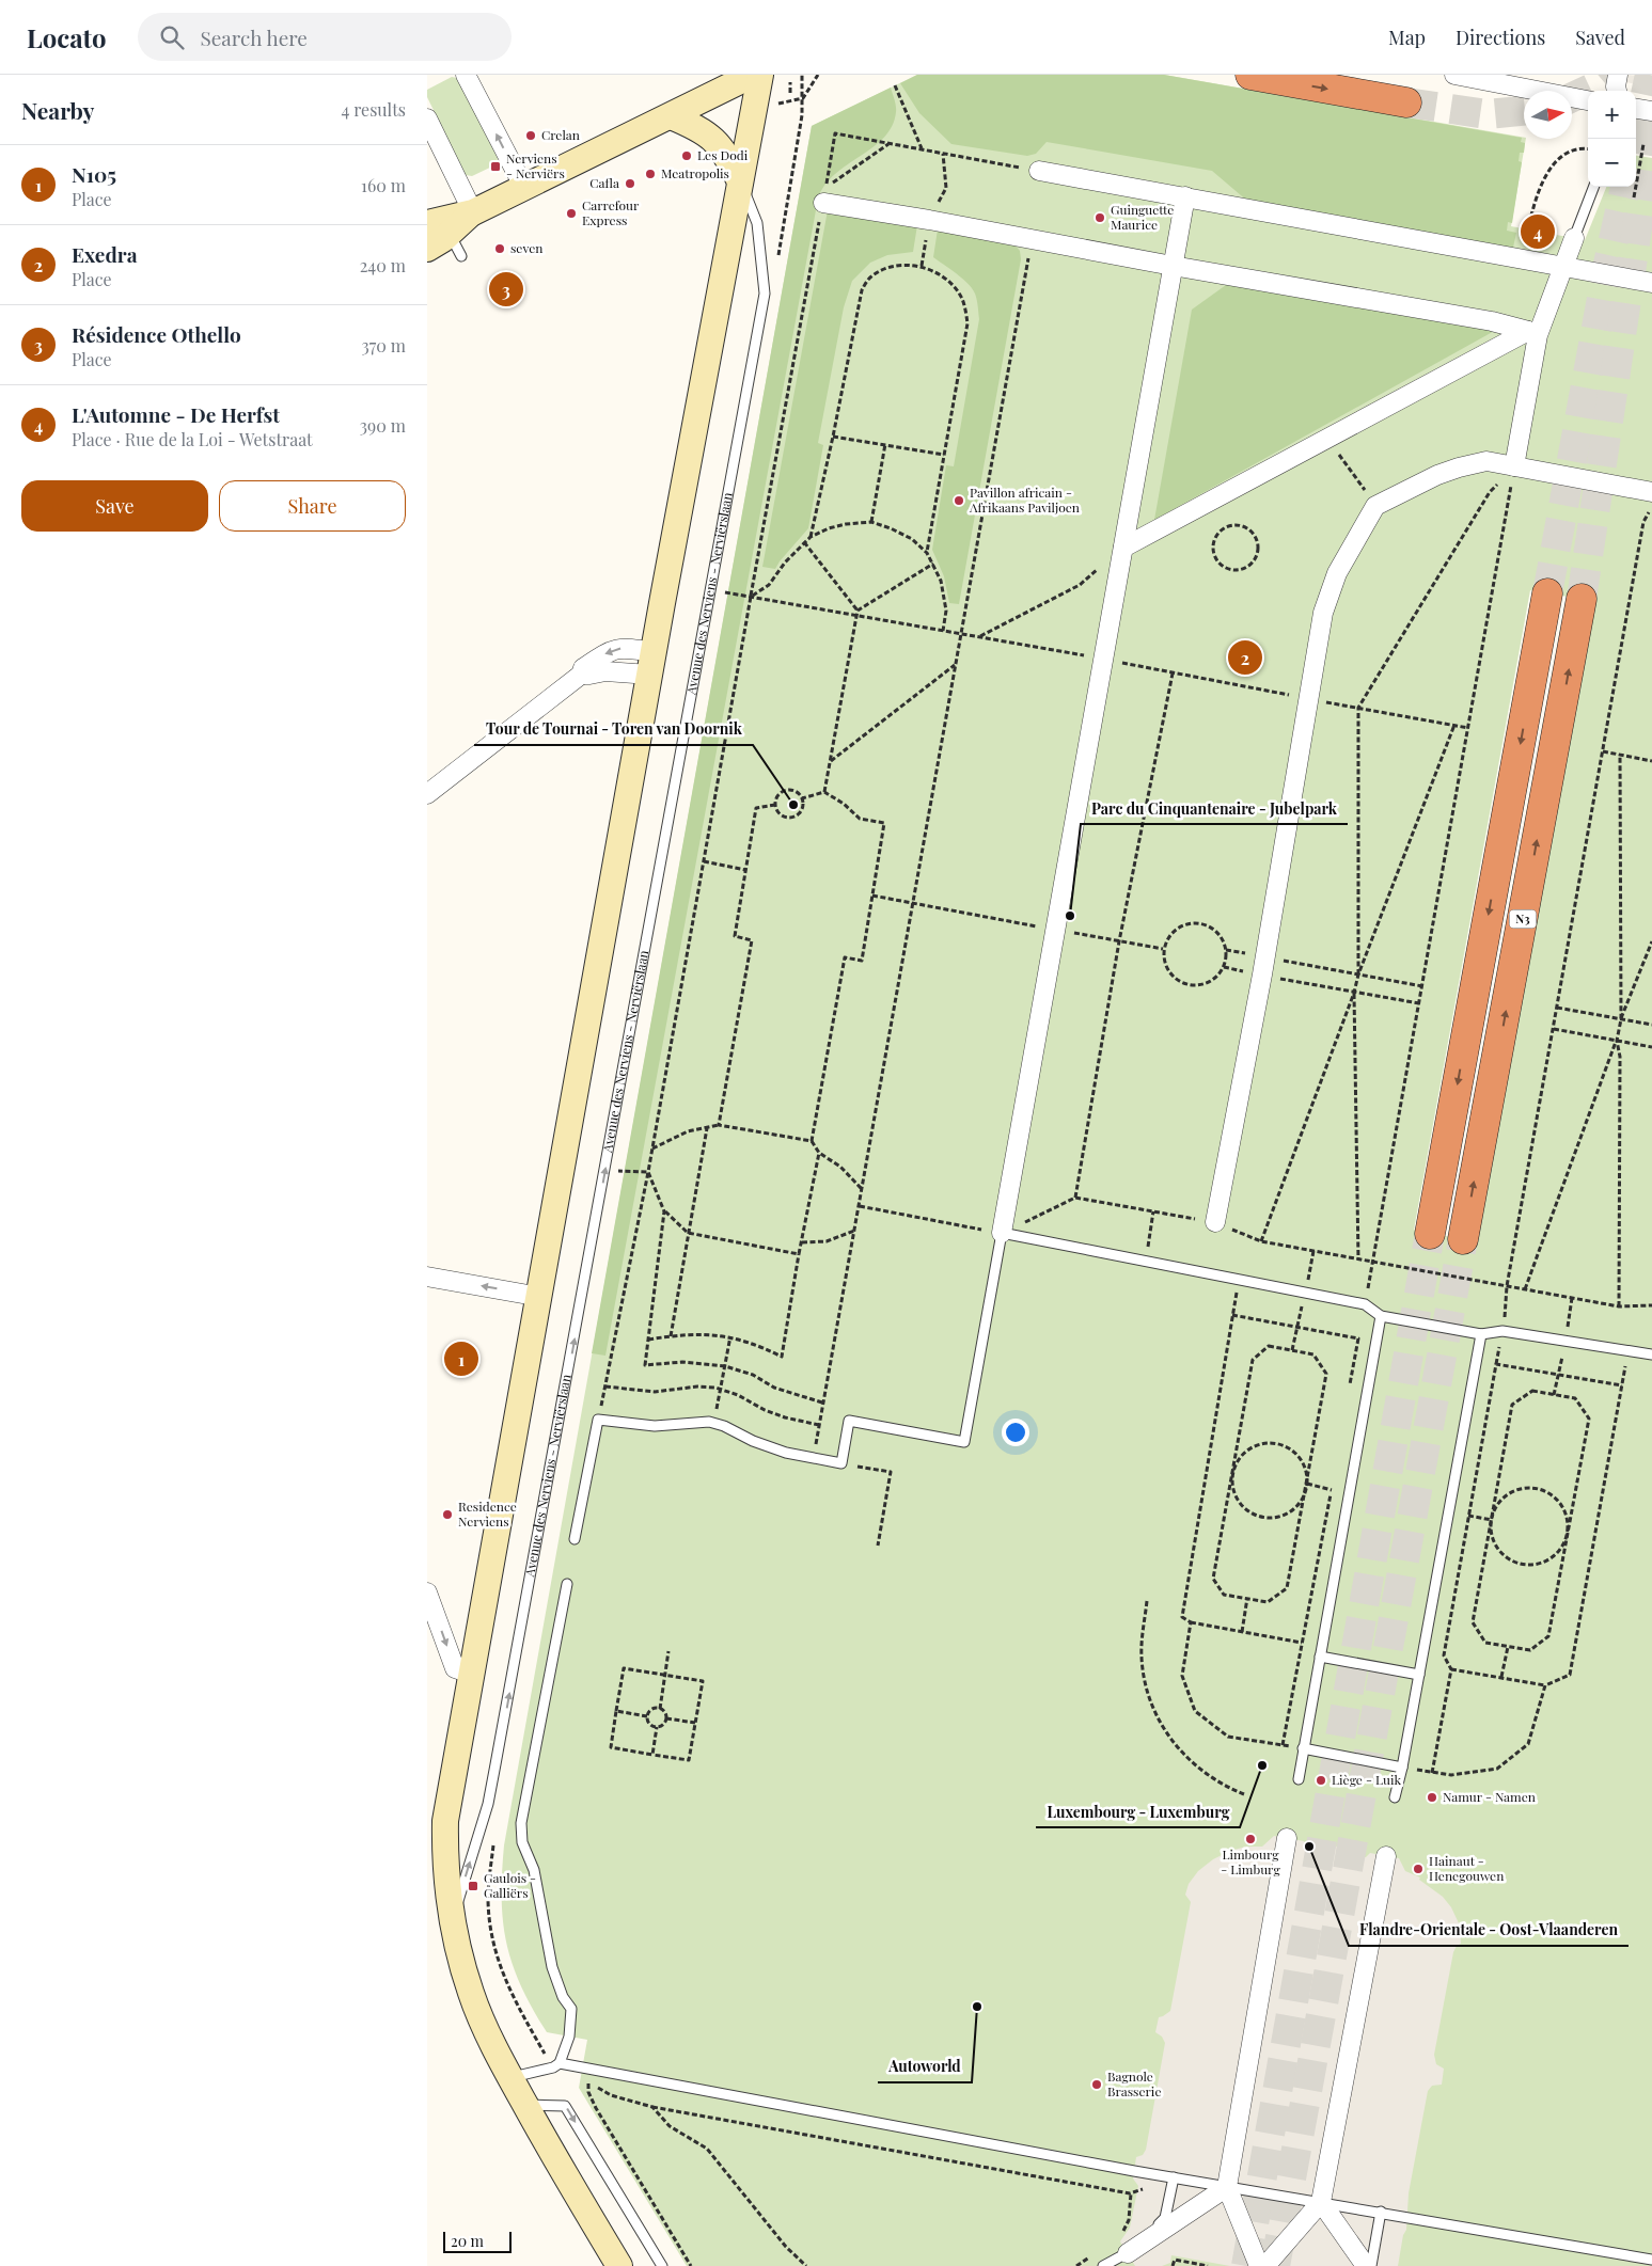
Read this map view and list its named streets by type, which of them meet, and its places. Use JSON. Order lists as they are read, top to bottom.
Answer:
{
  "streets": {
    "highway": ["N3"],
    "street": ["Avenue des Nerviens - Nerviërslaan"]
  },
  "places": {
    "other": [
      "Crelan",
      "Les Dodi",
      "Meatropolis",
      "Cafla",
      "Carrefour Express",
      "Guinguette Maurice",
      "seven",
      "Pavillon africain - Afrikaans Paviljoen",
      "Tour de Tournai - Toren van Doornik",
      "Parc du Cinquantenaire - Jubelpark",
      "Residence Nerviens",
      "Luxembourg - Luxemburg",
      "Liège - Luik",
      "Namur - Namen",
      "Limbourg - Limburg",
      "Flandre-Orientale - Oost-Vlaanderen",
      "Hainaut - Henegouwen",
      "Autoworld",
      "Bagnole Brasserie"
    ],
    "transit": ["Nerviens - Nerviërs", "Gaulois - Galliërs"]
  },
  "scale_bar": "20 m",
  "north": "right",
  "page": {
    "header": "Locato",
    "search": "Search here",
    "nav": ["Map", "Directions", "Saved"],
    "heading": ["Nearby", "4 results"],
    "map_buttons": ["+", "−"],
    "list": [
      {
        "mark": "1",
        "name": "N105",
        "note": "Place",
        "value": "160 m"
      },
      {
        "mark": "2",
        "name": "Exedra",
        "note": "Place",
        "value": "240 m"
      },
      {
        "mark": "3",
        "name": "Résidence Othello",
        "note": "Place",
        "value": "370 m"
      },
      {
        "mark": "4",
        "name": "L'Automne - De Herfst",
        "note": "Place · Rue de la Loi - Wetstraat",
        "value": "390 m"
      }
    ],
    "pins": [
      "4",
      "3",
      "2",
      "1"
    ],
    "buttons": ["Save", "Share"],
    "scale": "20 m"
  }
}
